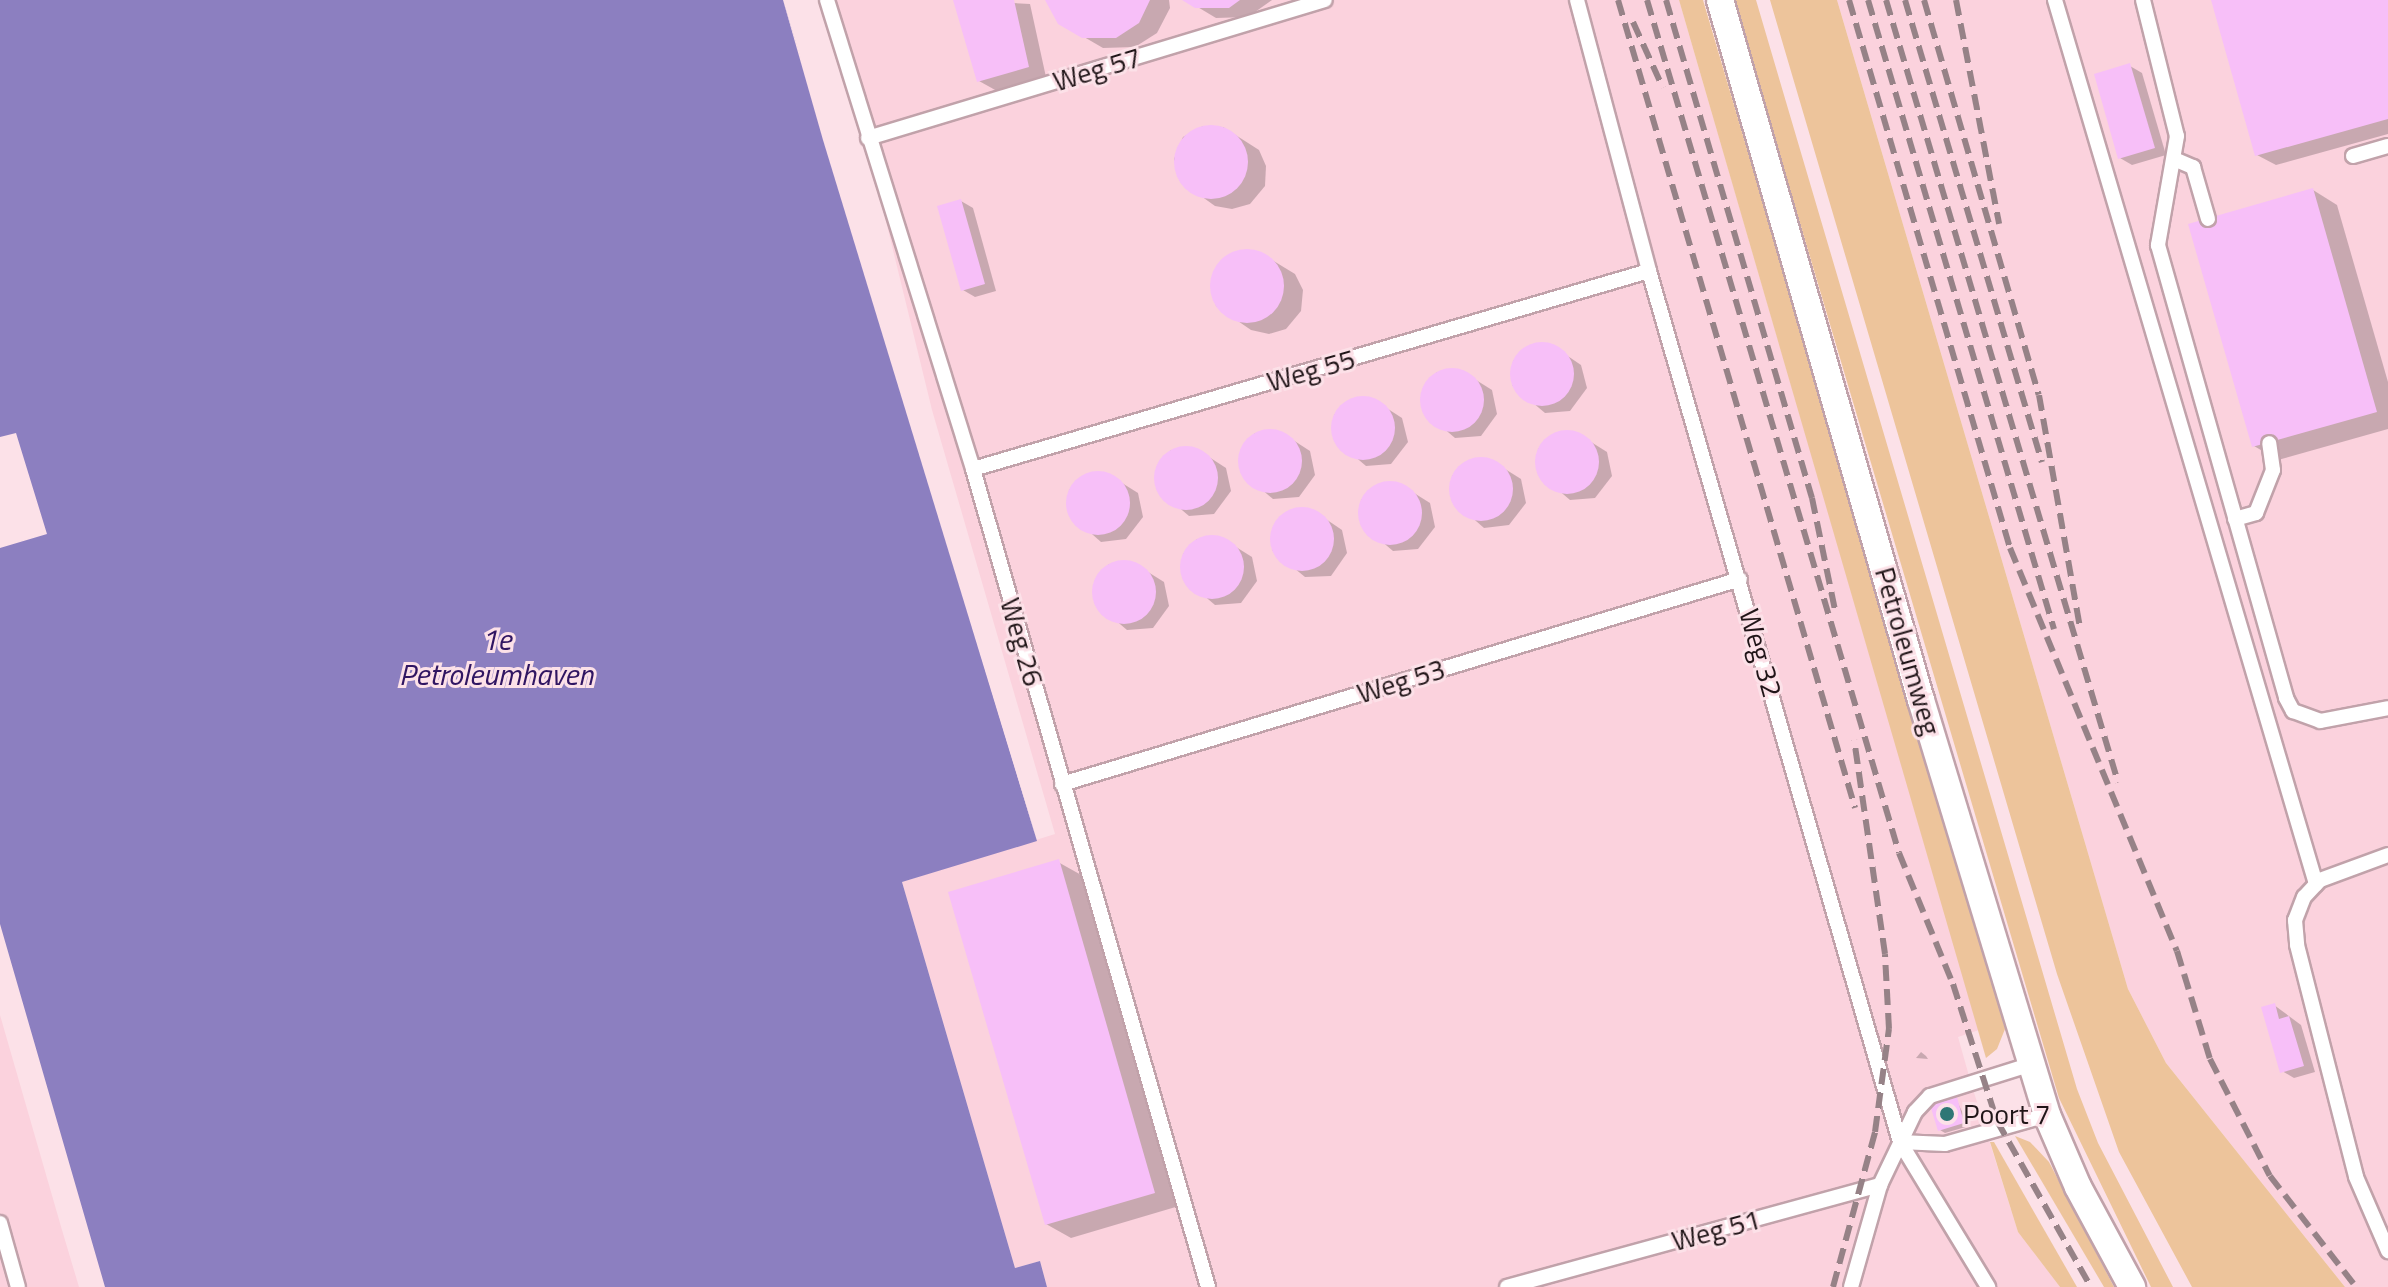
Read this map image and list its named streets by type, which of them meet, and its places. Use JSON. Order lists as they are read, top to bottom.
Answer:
{
  "streets": {
    "street": ["Petroleumweg"],
    "lane": [
      "Weg 57",
      "Weg 55",
      "Weg 26",
      "Weg 32",
      "Weg 53",
      "Weg 51"
    ]
  },
  "crossings": [
    ["Weg 57", "Weg 26"],
    ["Weg 55", "Weg 26"],
    ["Weg 55", "Weg 32"],
    ["Weg 26", "Weg 53"],
    ["Weg 32", "Weg 53"]
  ],
  "water": ["1e Petroleumhaven"],
  "places": ["Poort 7"]
}
